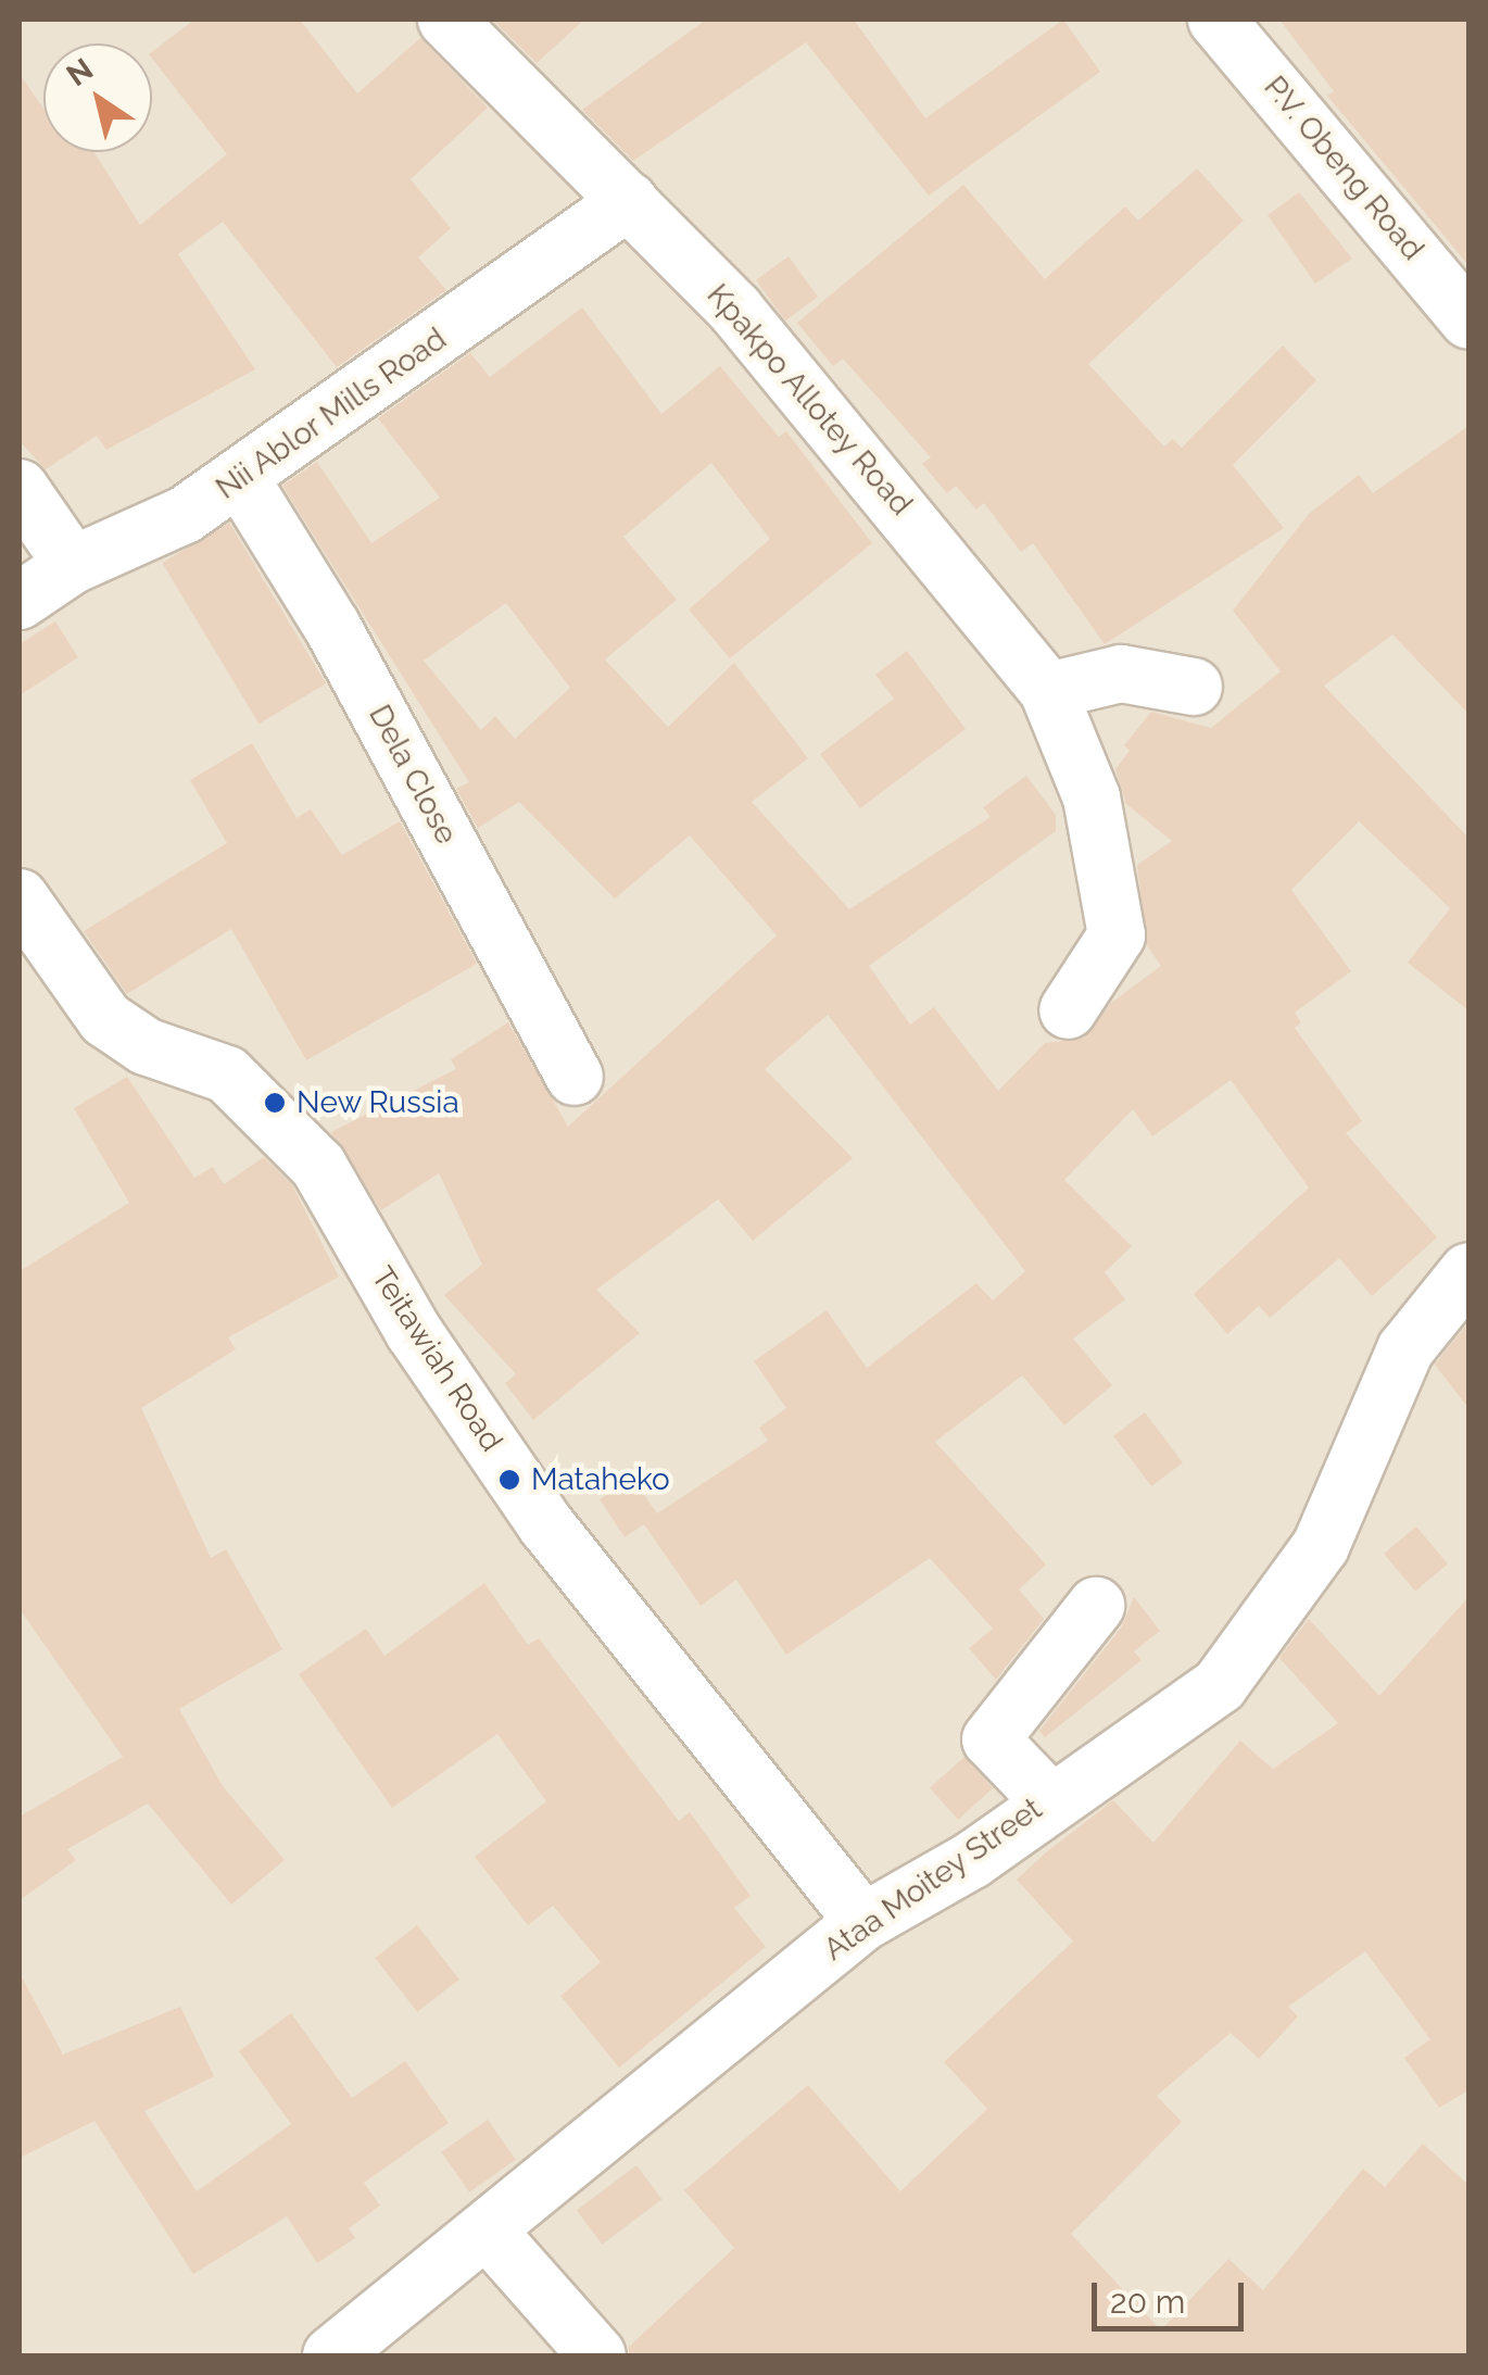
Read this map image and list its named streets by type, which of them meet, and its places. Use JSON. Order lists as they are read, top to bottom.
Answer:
{
  "streets": {
    "street": [
      "P.V. Obeng Road",
      "Kpakpo Allotey Road",
      "Nii Ablor Mills Road",
      "Dela Close",
      "Teitawiah Road",
      "Ataa Moitey Street"
    ]
  },
  "crossings": [
    ["Kpakpo Allotey Road", "Nii Ablor Mills Road"],
    ["Nii Ablor Mills Road", "Dela Close"],
    ["Teitawiah Road", "Ataa Moitey Street"]
  ],
  "places": ["New Russia", "Mataheko"],
  "scale_bar": "20 m",
  "north": "top left"
}
